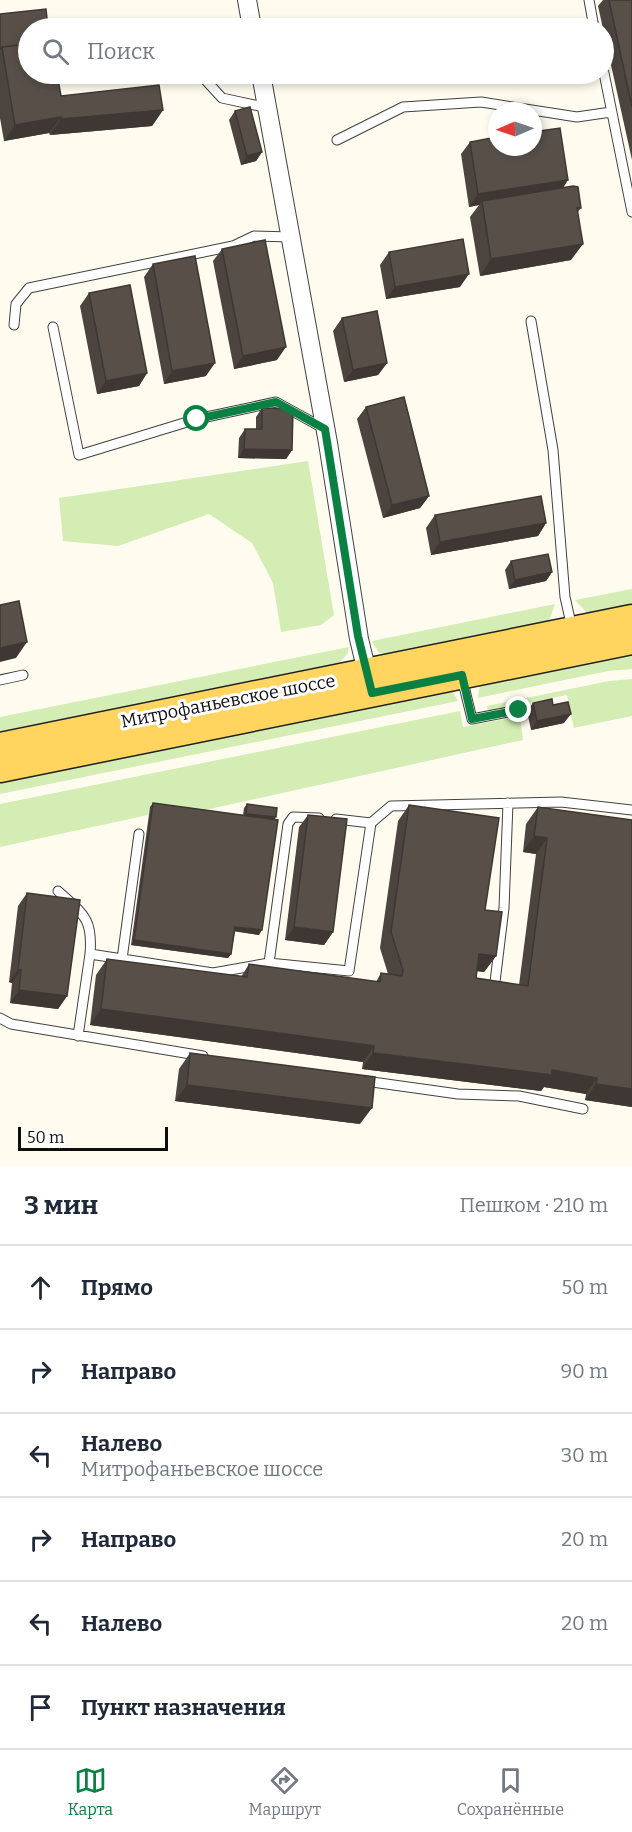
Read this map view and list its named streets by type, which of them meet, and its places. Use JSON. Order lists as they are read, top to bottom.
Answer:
{
  "streets": {
    "main road": ["Митрофаньевское шоссе"]
  },
  "scale_bar": "50 m",
  "north": "left",
  "page": {
    "search": "Поиск",
    "scale": "50 m",
    "heading": ["3 мин", "Пешком · 210 m"],
    "list": [
      ["Прямо", "50 m"],
      ["Направо", "90 m"],
      ["Налево", "Митрофаньевское шоссе", "30 m"],
      ["Направо", "20 m"],
      ["Налево", "20 m"],
      "Пункт назначения"
    ],
    "nav": ["Карта", "Маршрут", "Сохранённые"]
  }
}
